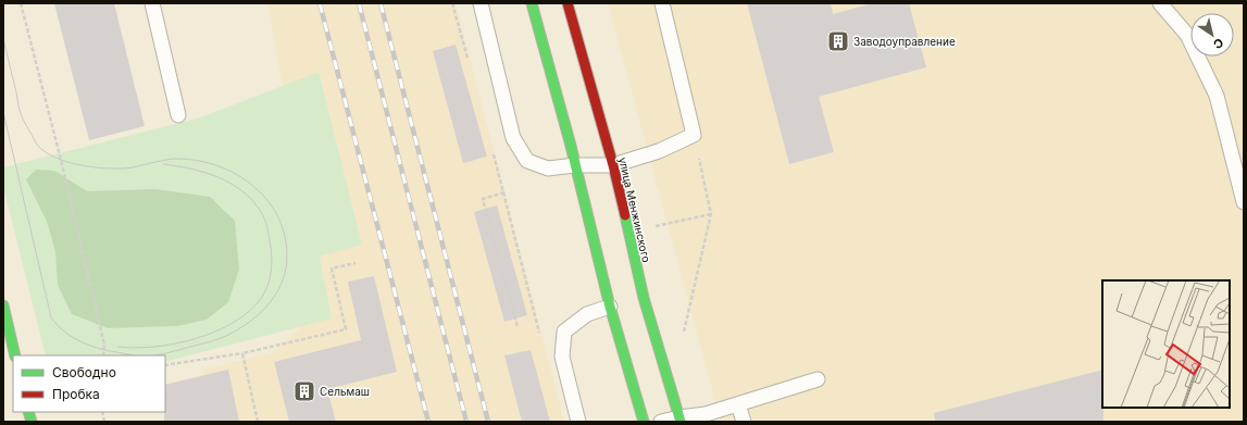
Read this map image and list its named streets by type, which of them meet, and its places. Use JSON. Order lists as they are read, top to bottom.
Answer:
{
  "streets": {
    "main road": ["улица Менжинского"]
  },
  "places": {
    "building": ["Заводоуправление", "Сельмаш"]
  },
  "legend": ["Свободно", "Пробка"],
  "north": "bottom right"
}
